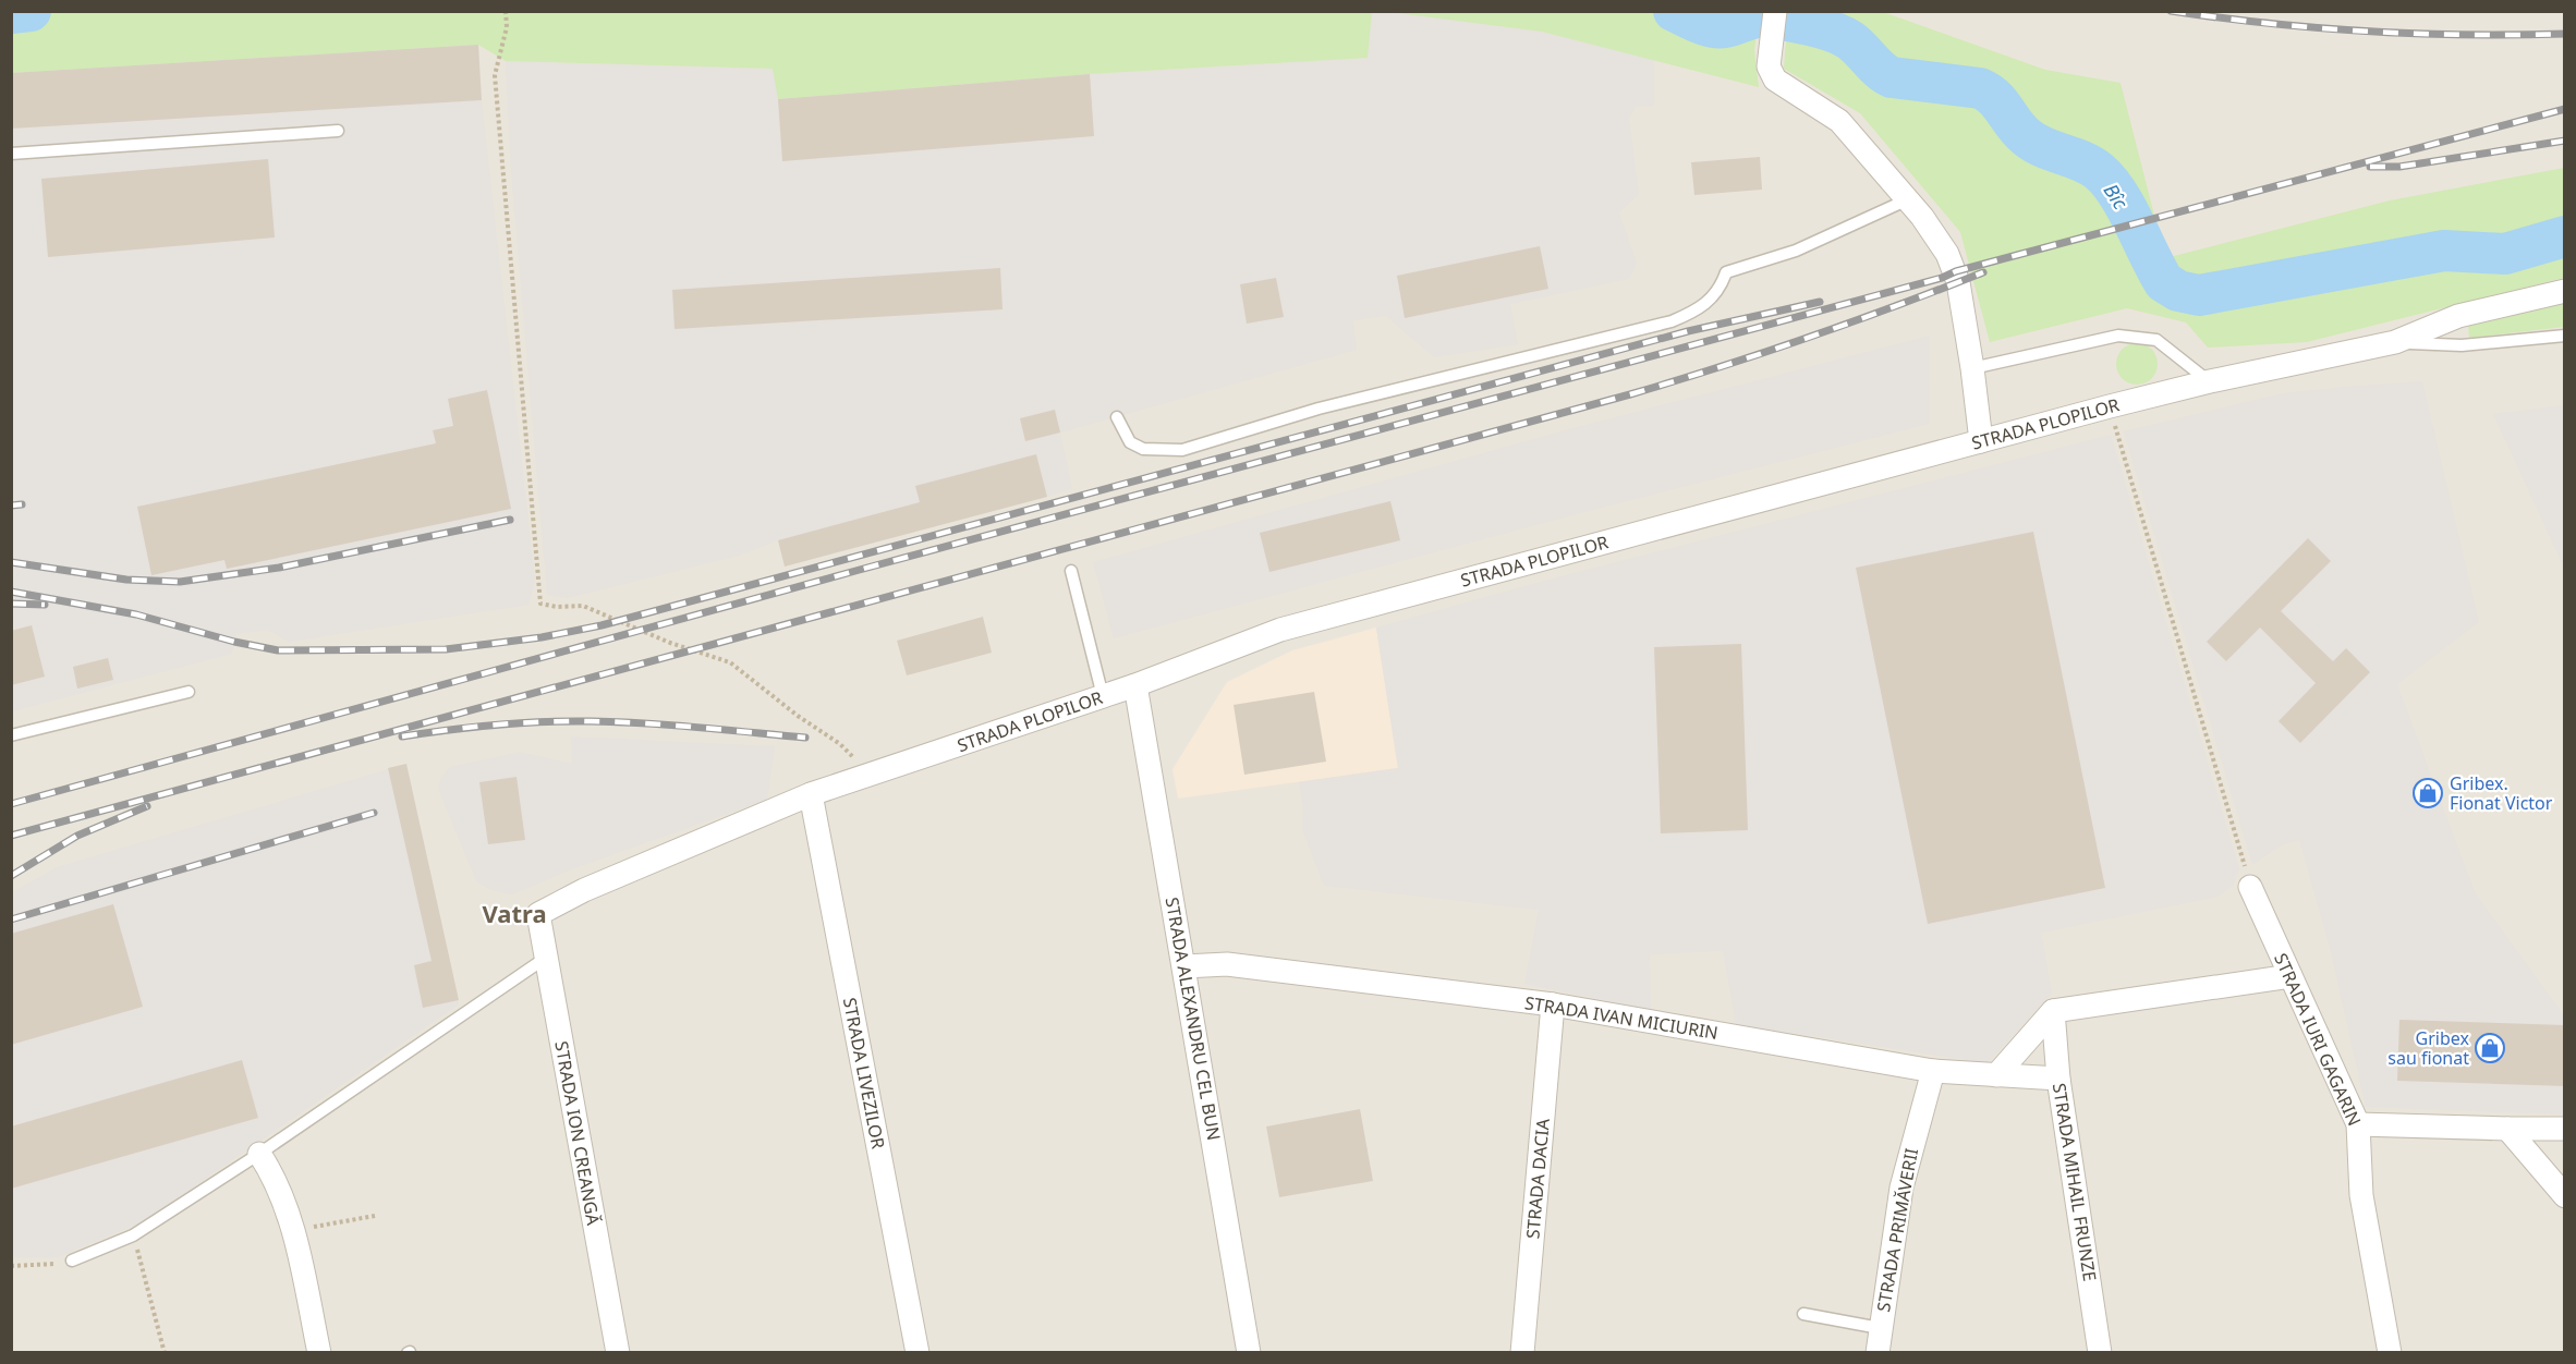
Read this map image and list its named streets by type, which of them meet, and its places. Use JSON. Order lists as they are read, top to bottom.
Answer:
{
  "streets": {
    "street": [
      "STRADA PLOPILOR",
      "STRADA IVAN MICIURIN",
      "STRADA ALEXANDRU CEL BUN",
      "STRADA IURI GAGARIN",
      "STRADA LIVEZILOR",
      "STRADA ION CREANGĂ",
      "STRADA DACIA",
      "STRADA MIHAIL FRUNZE",
      "STRADA PRIMĂVERII"
    ]
  },
  "crossings": [
    ["STRADA PLOPILOR", "STRADA ALEXANDRU CEL BUN"],
    ["STRADA PLOPILOR", "STRADA LIVEZILOR"],
    ["STRADA PLOPILOR", "STRADA ION CREANGĂ"],
    ["STRADA IVAN MICIURIN", "STRADA ALEXANDRU CEL BUN"],
    ["STRADA IVAN MICIURIN", "STRADA DACIA"],
    ["STRADA IVAN MICIURIN", "STRADA MIHAIL FRUNZE"],
    ["STRADA IVAN MICIURIN", "STRADA PRIMĂVERII"]
  ],
  "districts": ["Vatra"],
  "water": ["Bîc"],
  "places": {
    "shop": ["Gribex. Fionat Victor", "Gribex sau fionat"]
  }
}
